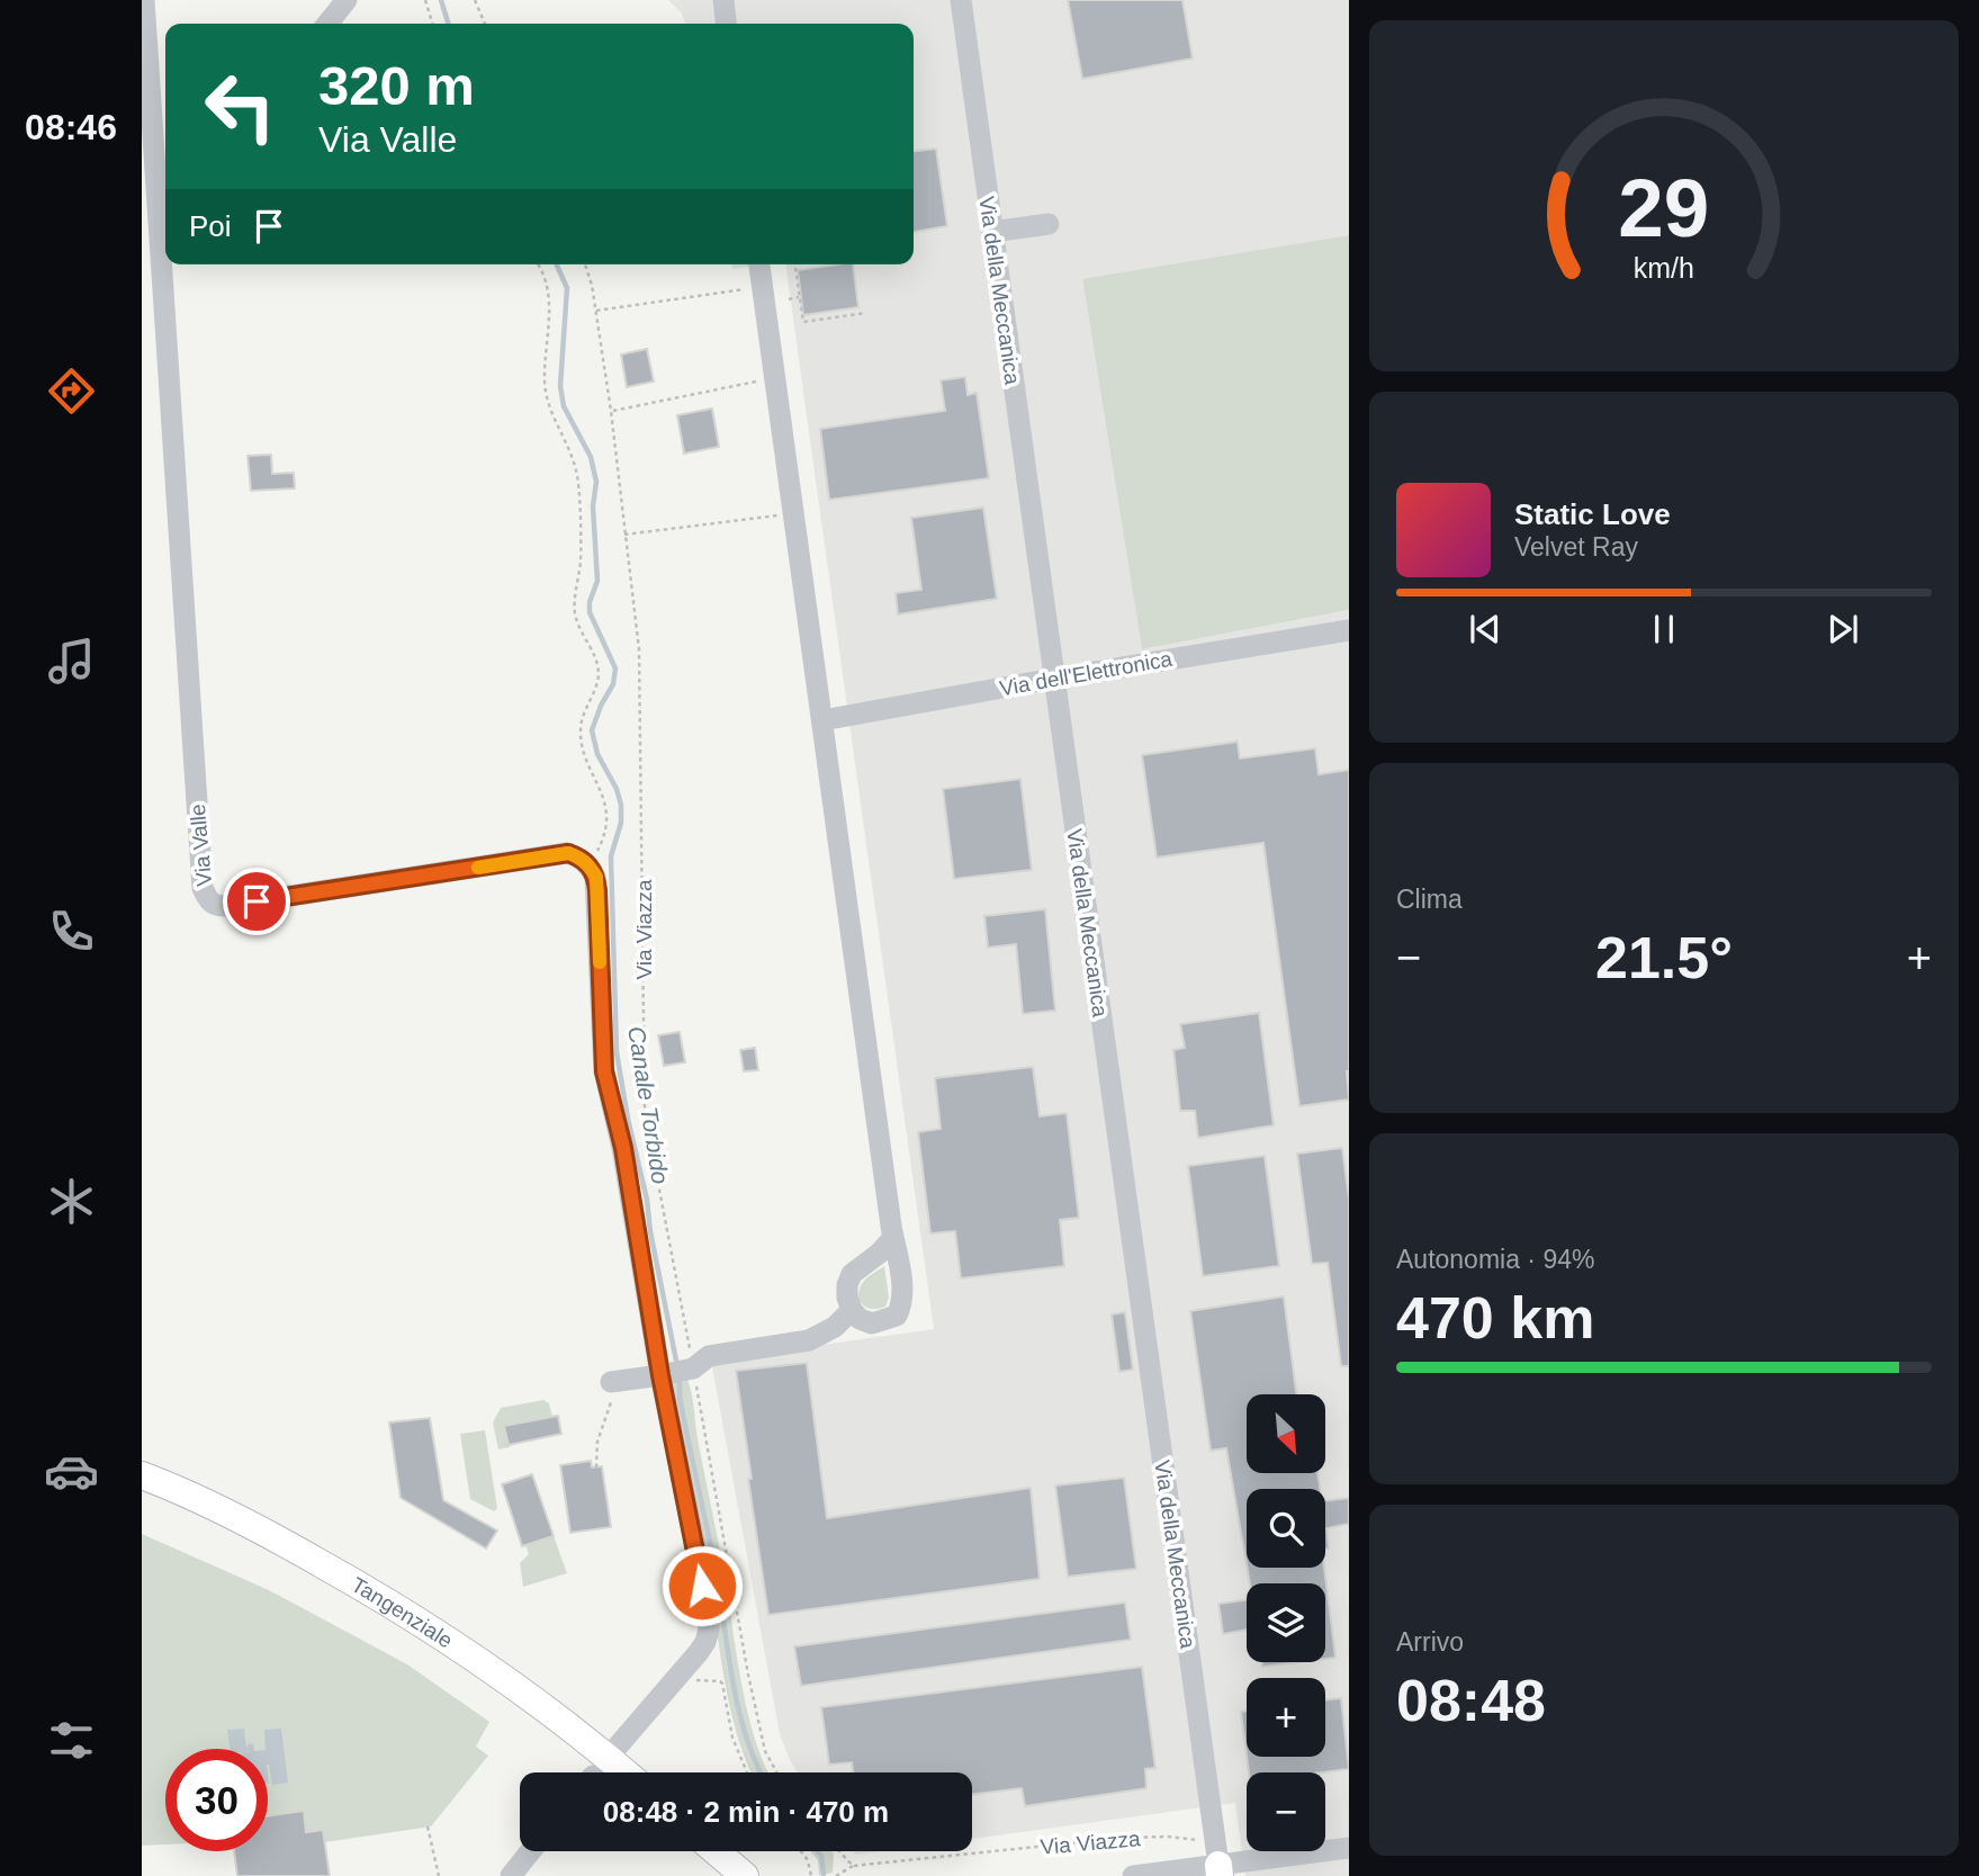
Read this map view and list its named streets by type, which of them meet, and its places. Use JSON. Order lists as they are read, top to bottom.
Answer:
{
  "streets": {
    "main road": ["Tangenziale"],
    "street": ["Via della Meccanica", "Via dell'Elettronica", "Via Valle"],
    "path": ["Via Viazza"]
  },
  "crossings": [
    ["Via della Meccanica", "Via dell'Elettronica"],
    ["Via della Meccanica", "Via Viazza"]
  ],
  "water": ["Canale Torbido"],
  "north": "bottom right",
  "page": {
    "tabs": "08:46",
    "turn": ["320 m", "Via Valle"],
    "then": "Poi",
    "song": ["Static Love", "Velvet Ray"],
    "tile": [
      "Clima",
      ["Autonomia · 94%", "470 km"],
      ["Arrivo", "08:48"]
    ],
    "heat": ["−", "21.5°", "+"],
    "map_buttons": ["+", "−"],
    "limit": "30",
    "trip": "08:48 · 2 min · 470 m",
    "gauge": ["29", "km/h"]
  }
}
